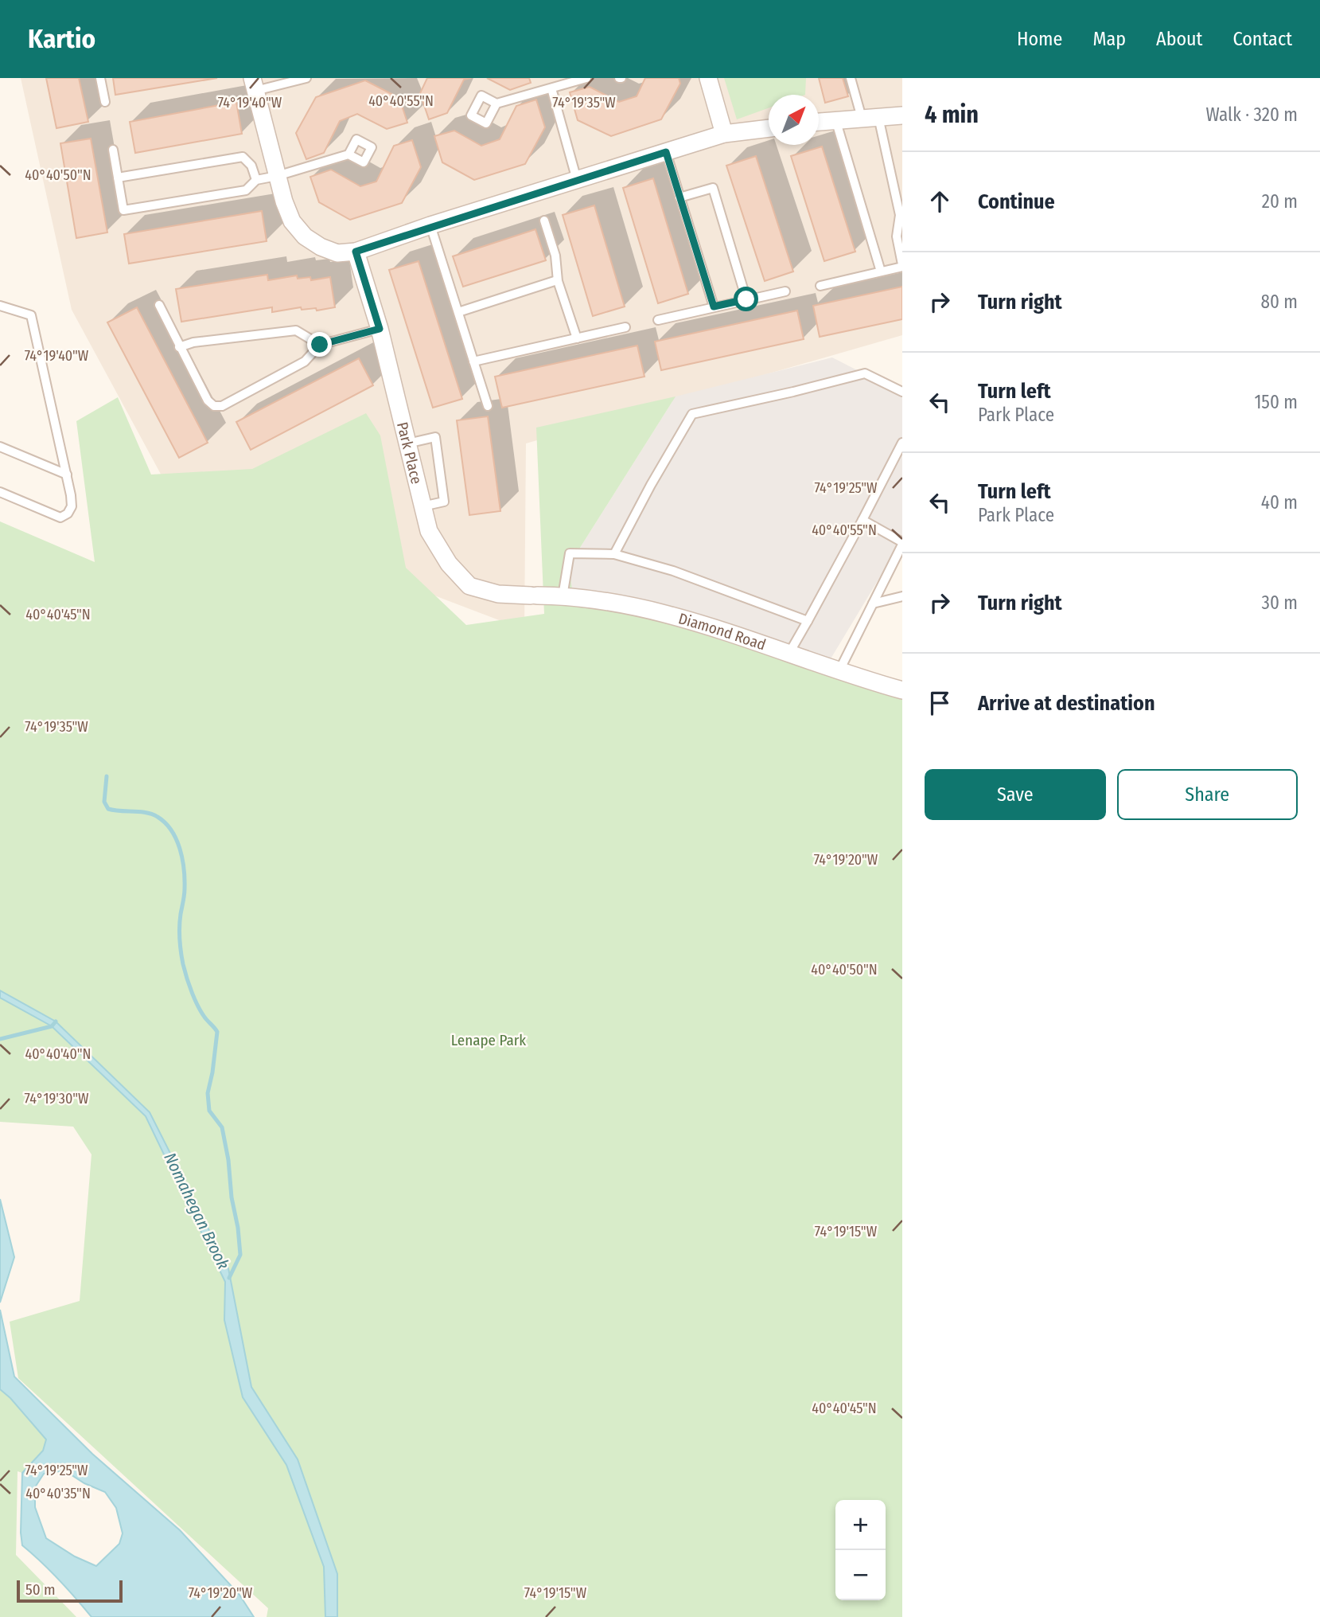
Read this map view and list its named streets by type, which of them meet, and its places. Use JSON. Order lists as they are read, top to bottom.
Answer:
{
  "streets": {
    "street": ["Park Place", "Diamond Road"]
  },
  "crossings": [
    ["Park Place", "Diamond Road"]
  ],
  "water": ["Nomahegan Brook"],
  "parks": ["Lenape Park"],
  "scale_bar": "50 m",
  "north": "top right",
  "page": {
    "header": "Kartio",
    "nav": [
      "Home",
      "Map",
      "About",
      "Contact"
    ],
    "heading": ["4 min", "Walk · 320 m"],
    "list": [
      ["Continue", "20 m"],
      ["Turn right", "80 m"],
      ["Turn left", "Park Place", "150 m"],
      ["Turn left", "Park Place", "40 m"],
      ["Turn right", "30 m"],
      "Arrive at destination"
    ],
    "buttons": ["Save", "Share"],
    "map_buttons": ["+", "−"],
    "scale": "50 m"
  },
  "coordinates": [
    "40°40'55\"N",
    "74°19'40\"W",
    "74°19'35\"W",
    "40°40'50\"N",
    "74°19'25\"W",
    "40°40'45\"N",
    "74°19'20\"W",
    "40°40'40\"N",
    "74°19'30\"W",
    "74°19'15\"W",
    "40°40'35\"N"
  ]
}
